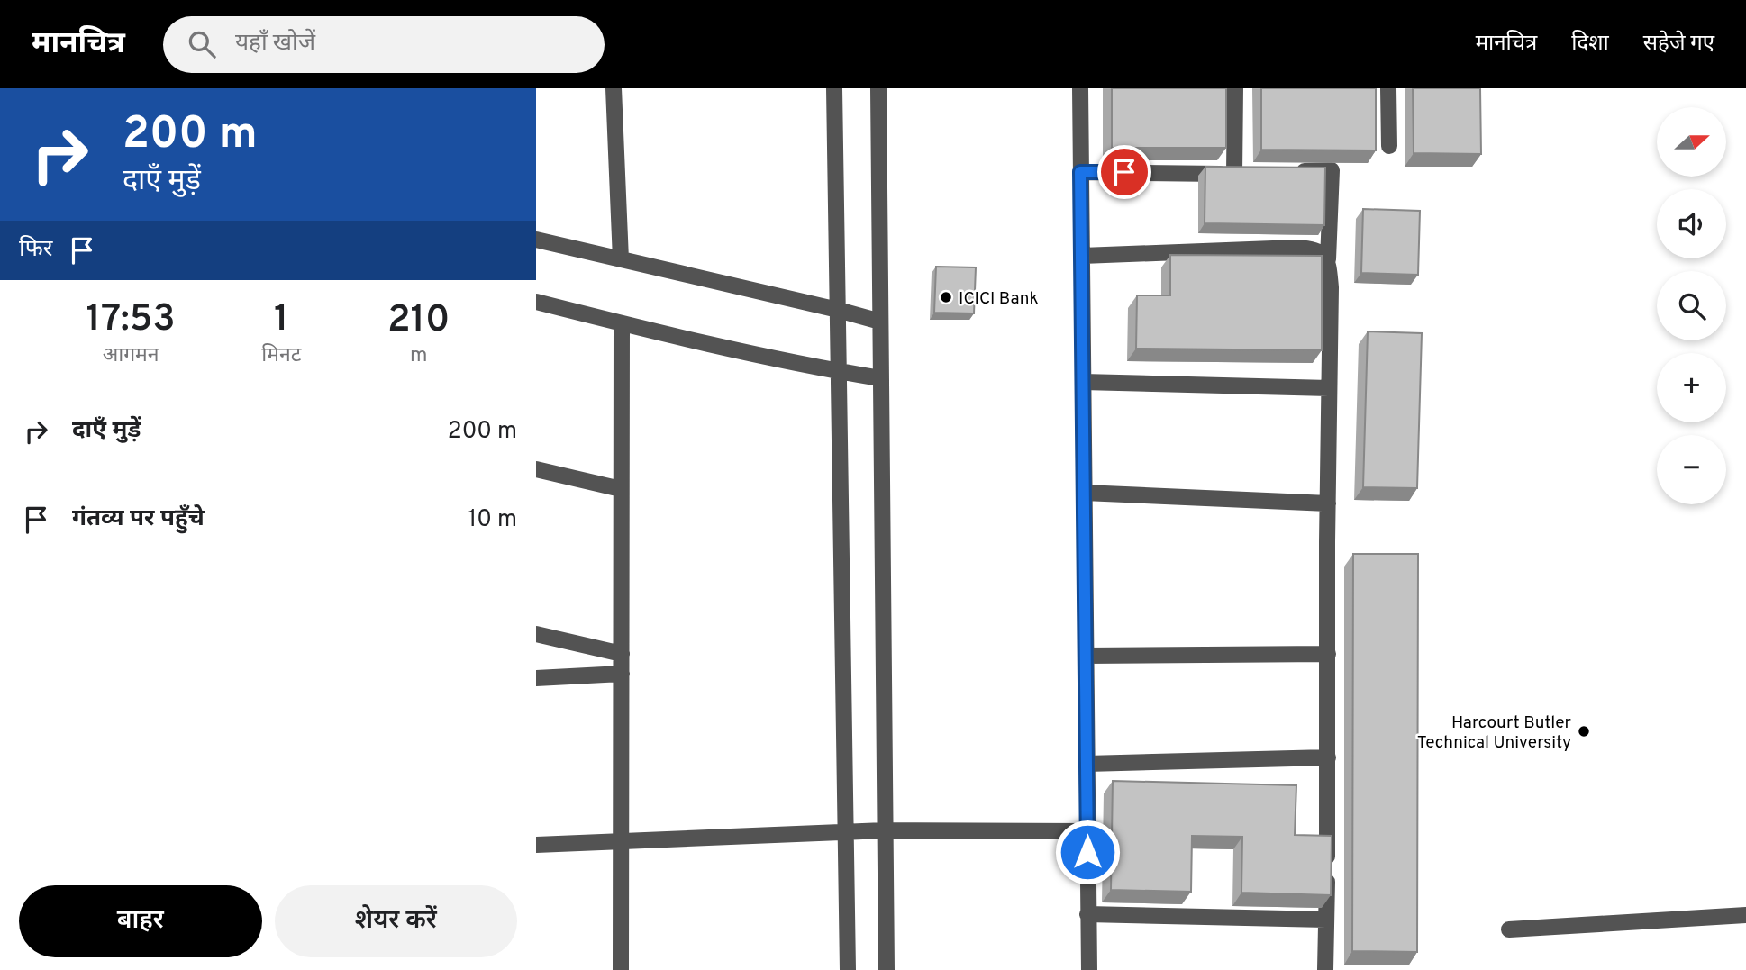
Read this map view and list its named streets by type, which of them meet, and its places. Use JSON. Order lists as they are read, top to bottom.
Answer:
{
  "places": ["ICICI Bank", "Harcourt Butler Technical University"],
  "north": "right",
  "page": {
    "header": "मानचित्र",
    "search": "यहाँ खोजें",
    "nav": ["मानचित्र", "दिशा", "सहेजे गए"],
    "turn": ["200 m", "दाएँ मुड़ें"],
    "map_buttons": ["+", "−"],
    "then": "फिर",
    "eta": [
      "17:53",
      "आगमन",
      "1",
      "मिनट",
      "210",
      "m"
    ],
    "list": [
      {
        "name": "दाएँ मुड़ें",
        "value": "200 m"
      },
      {
        "name": "गंतव्य पर पहुँचे",
        "value": "10 m"
      }
    ],
    "buttons": ["बाहर", "शेयर करें"]
  }
}
